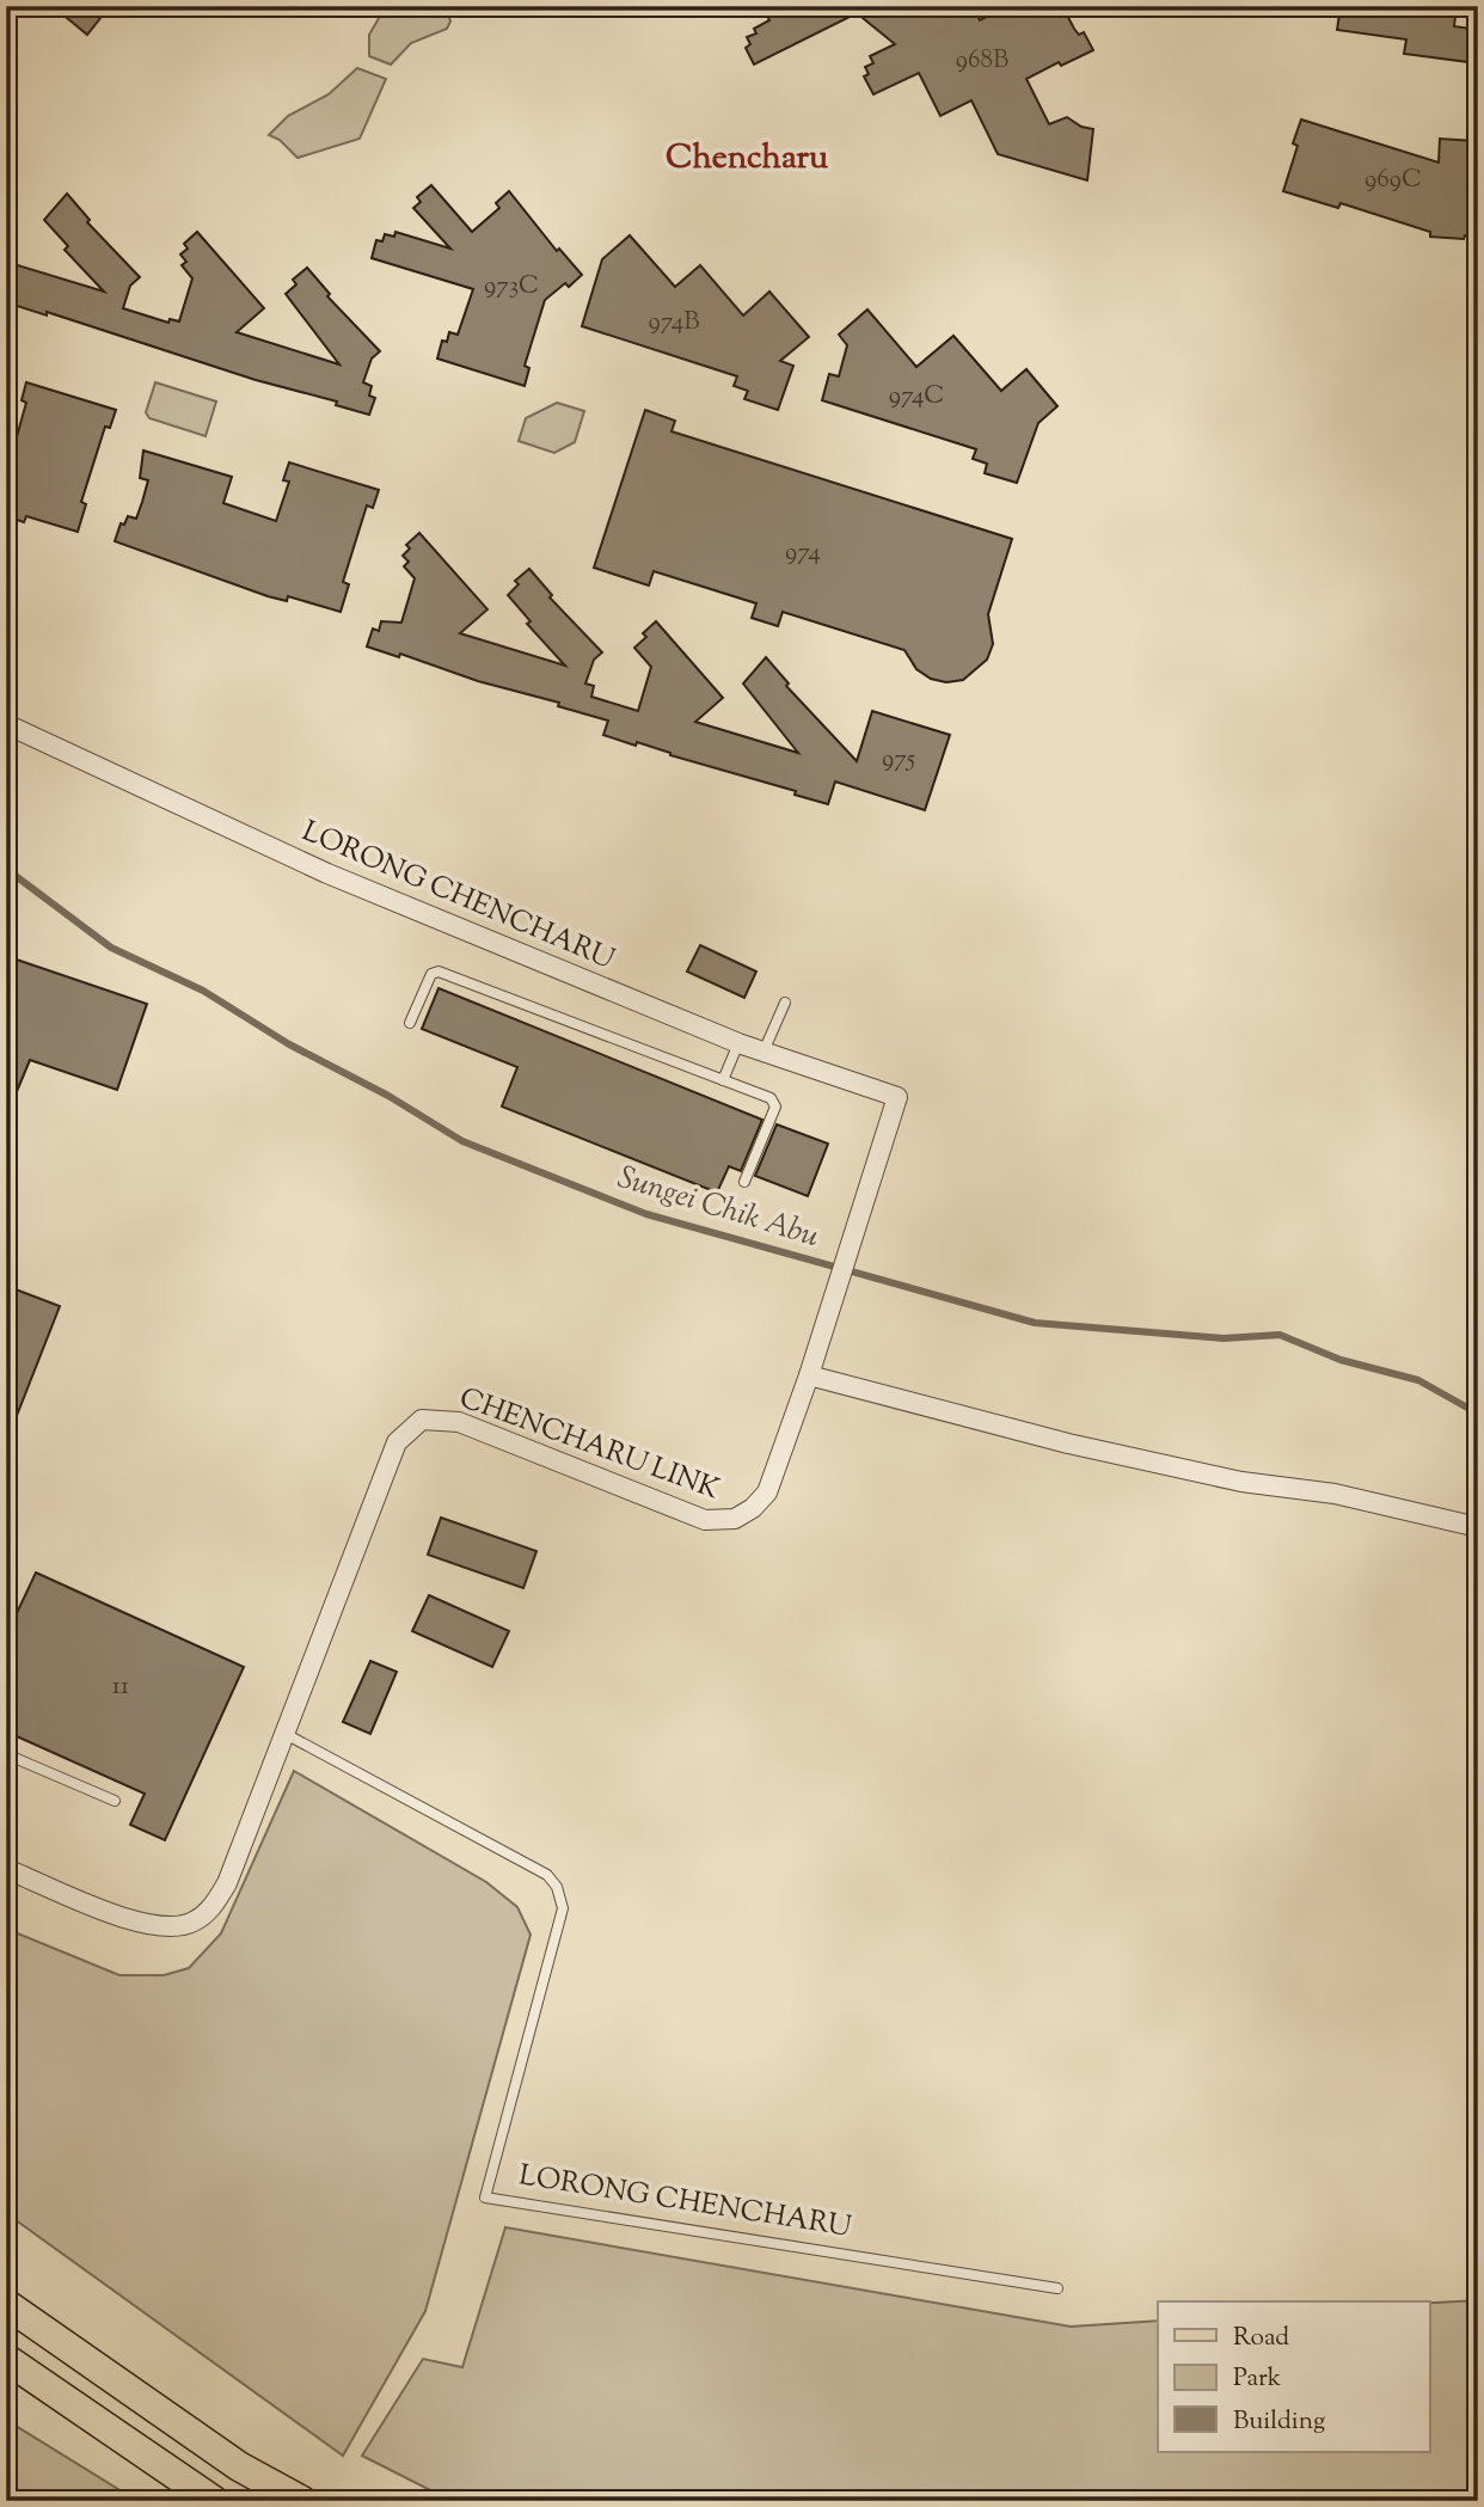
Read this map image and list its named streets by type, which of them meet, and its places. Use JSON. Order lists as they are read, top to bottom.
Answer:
{
  "streets": {
    "street": ["LORONG CHENCHARU", "CHENCHARU LINK"]
  },
  "crossings": [
    ["LORONG CHENCHARU", "CHENCHARU LINK"]
  ],
  "districts": ["Chencharu"],
  "water": ["Sungei Chik Abu"],
  "house_numbers": [
    "968B",
    "969C",
    "973C",
    "974B",
    "974C",
    "974",
    "975",
    "11"
  ],
  "legend": ["Road", "Park", "Building"]
}
